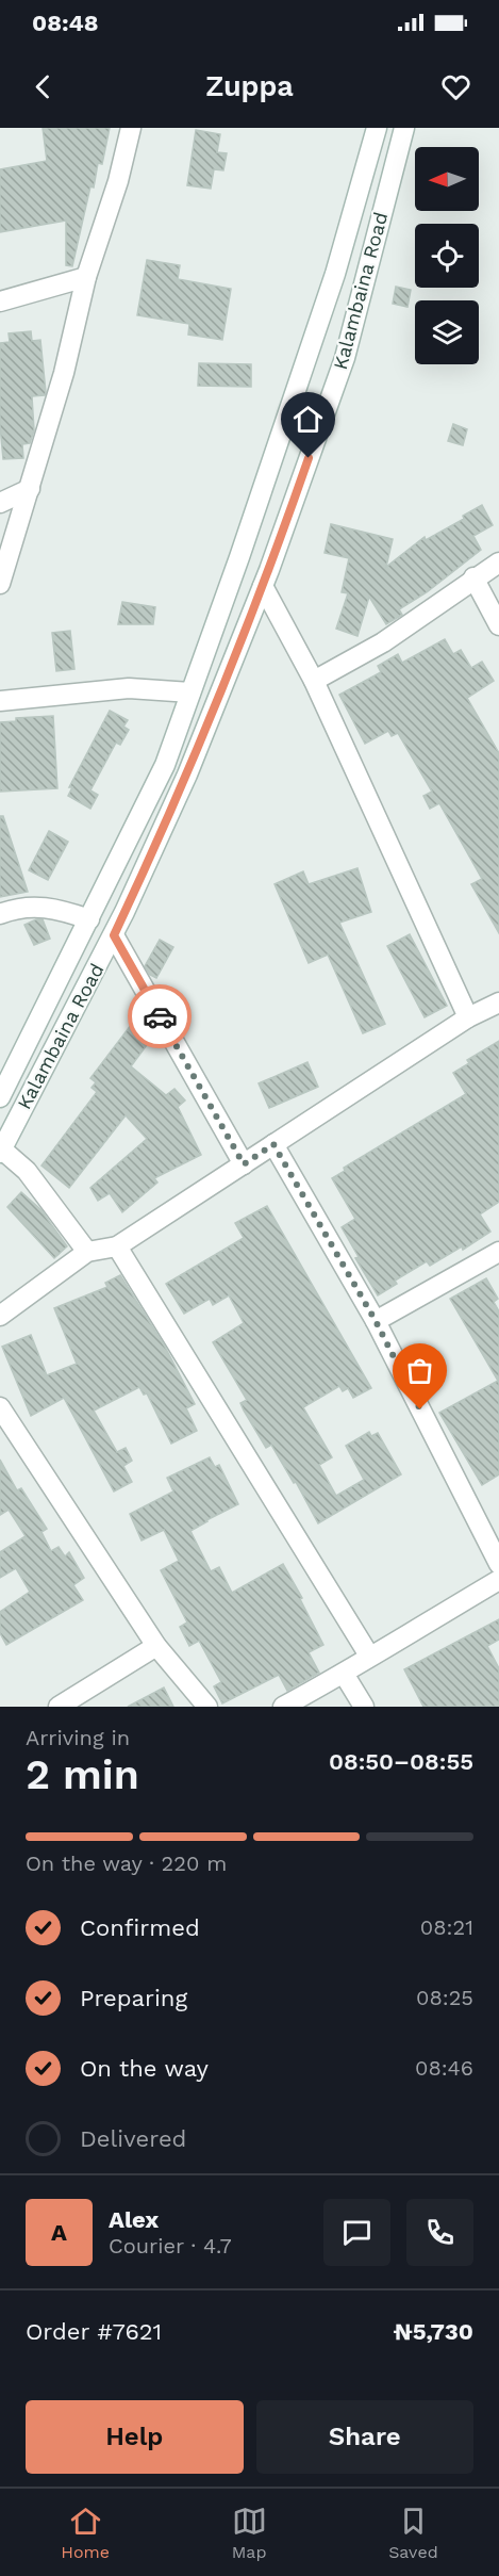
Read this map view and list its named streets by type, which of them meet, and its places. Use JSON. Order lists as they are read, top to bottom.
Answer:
{
  "streets": {
    "street": ["Kalambaina Road"]
  },
  "north": "left",
  "page": {
    "status": "08:48",
    "header": "Zuppa",
    "heading": ["2 min", "Arriving in", "08:50–08:55"],
    "panel": [
      "Alex",
      "Courier · 4.7",
      "Order #7621",
      "₦5,730"
    ],
    "bar": "On the way · 220 m",
    "list": [
      ["Confirmed", "08:21"],
      ["Preparing", "08:25"],
      ["On the way", "08:46"],
      "Delivered"
    ],
    "round": "A",
    "buttons": ["Help", "Share"],
    "tabs": ["Home", "Map", "Saved"]
  }
}
